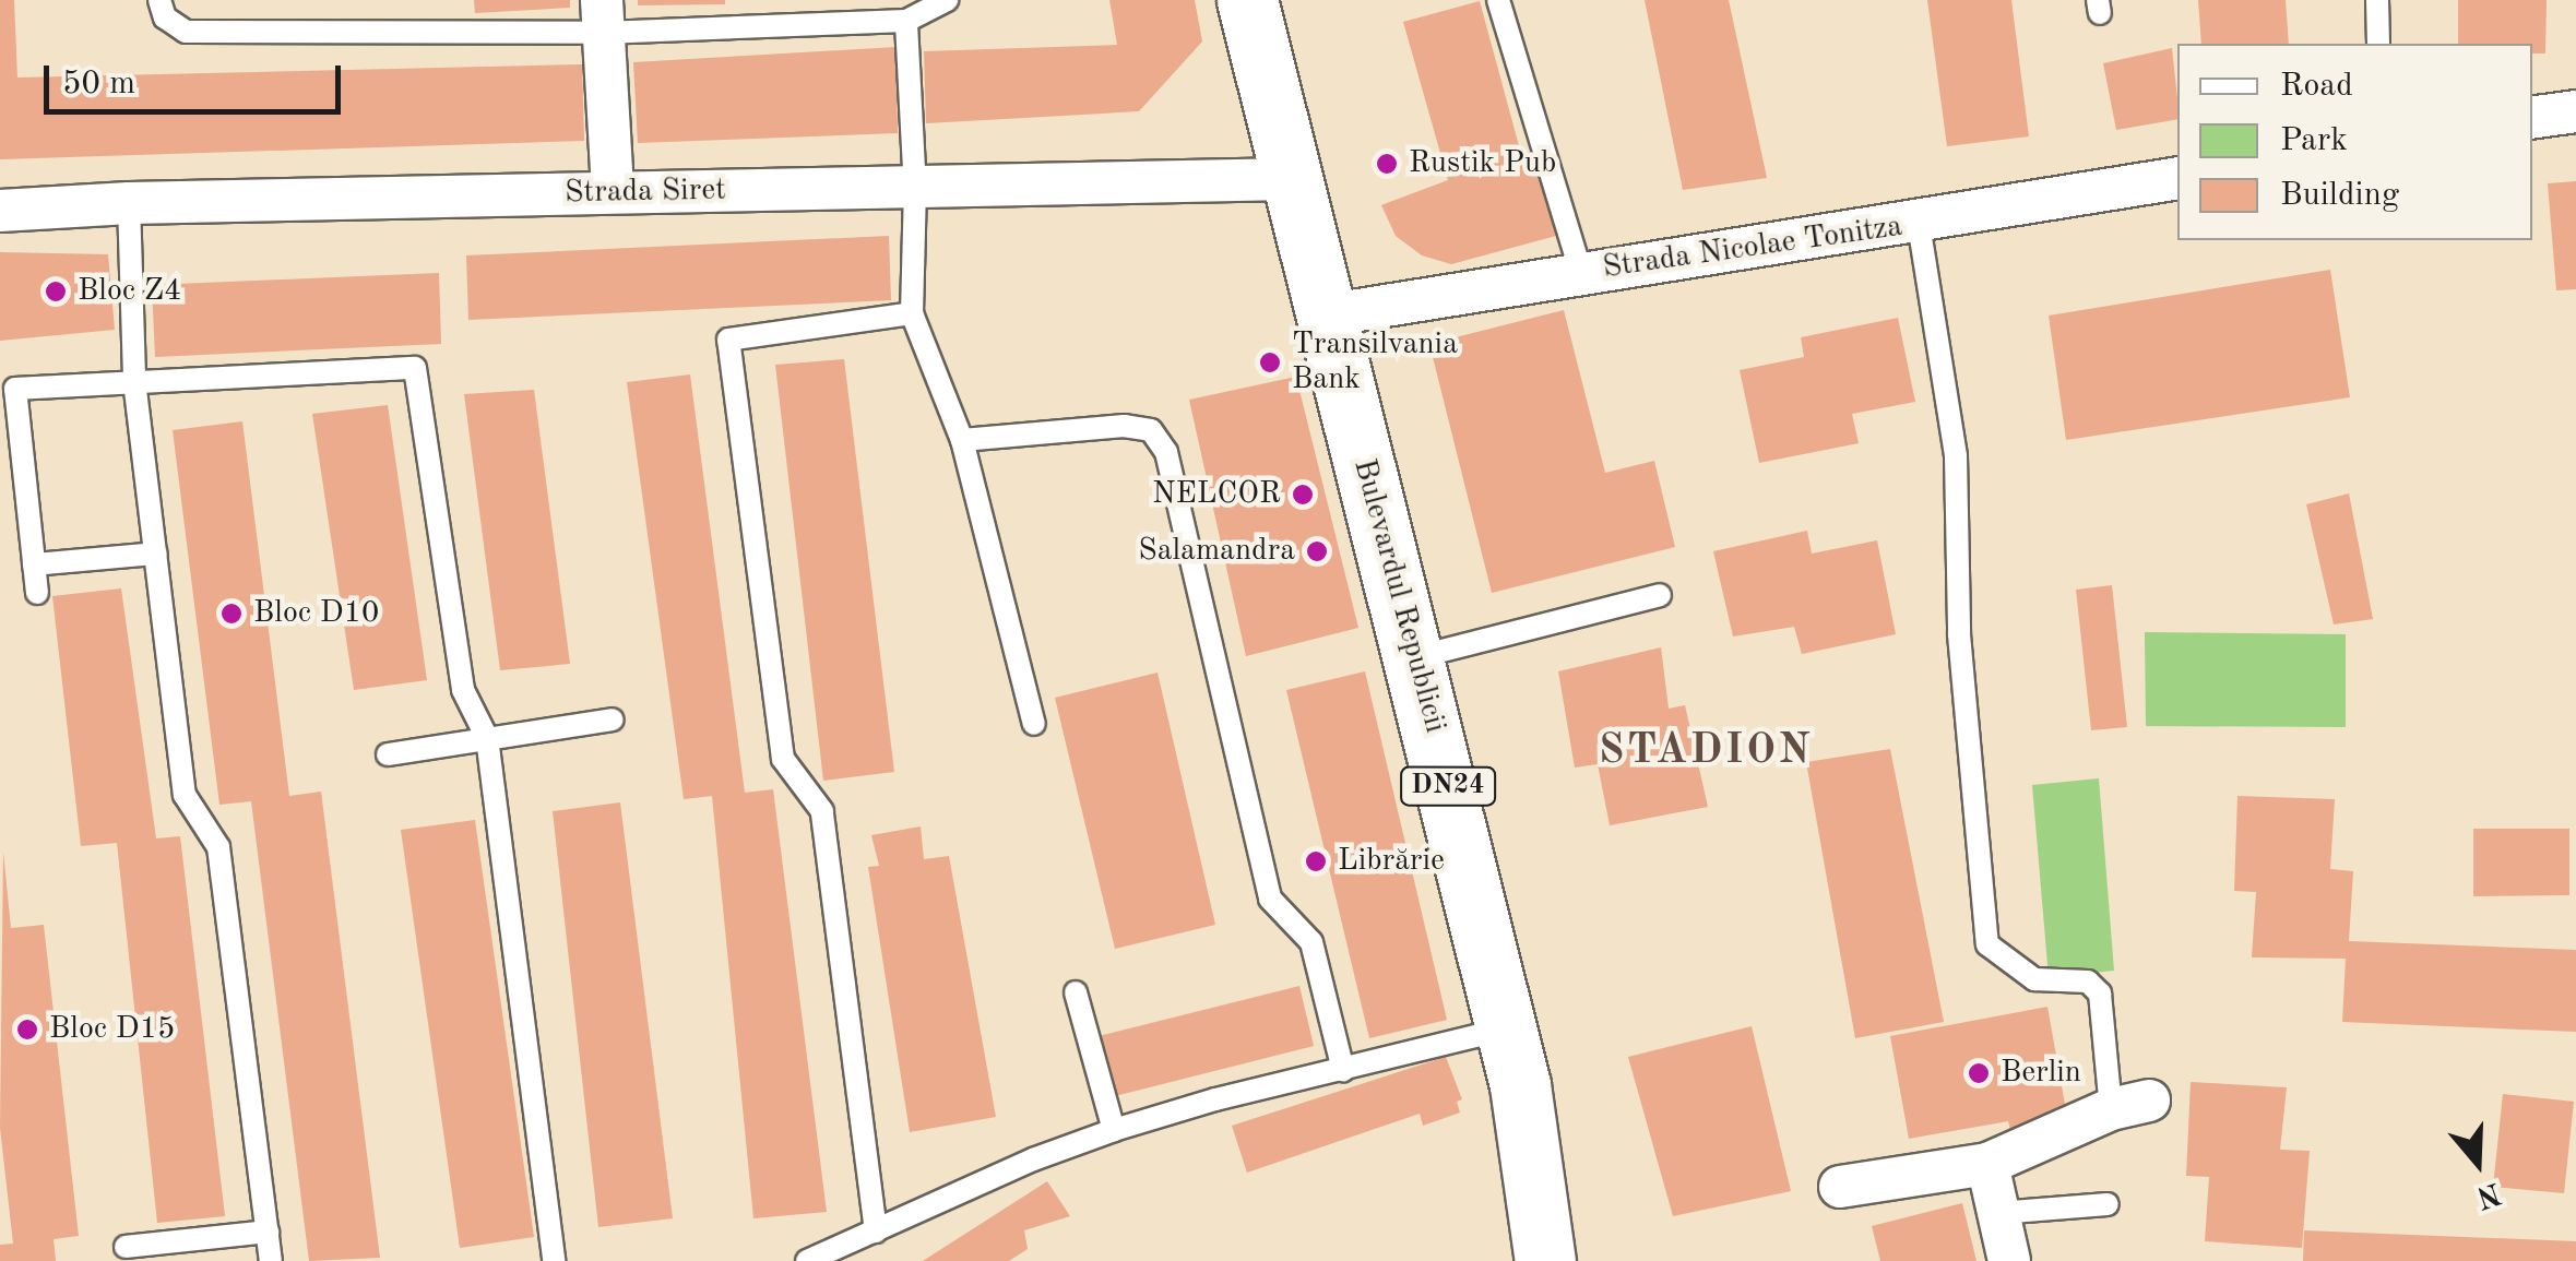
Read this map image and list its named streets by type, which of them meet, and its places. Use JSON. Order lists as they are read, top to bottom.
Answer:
{
  "streets": {
    "main road": ["Bulevardul Republicii", "DN24"],
    "street": ["Strada Siret", "Strada Nicolae Tonitza"]
  },
  "crossings": [
    ["Strada Siret", "Bulevardul Republicii"],
    ["Strada Nicolae Tonitza", "Bulevardul Republicii"]
  ],
  "districts": ["STADION"],
  "places": [
    "Rustik Pub",
    "Bloc Z4",
    "Transilvania Bank",
    "NELCOR",
    "Salamandra",
    "Bloc D10",
    "Librărie",
    "Bloc D15",
    "Berlin"
  ],
  "legend": ["Road", "Park", "Building"],
  "scale_bar": "50 m",
  "north": "bottom"
}
